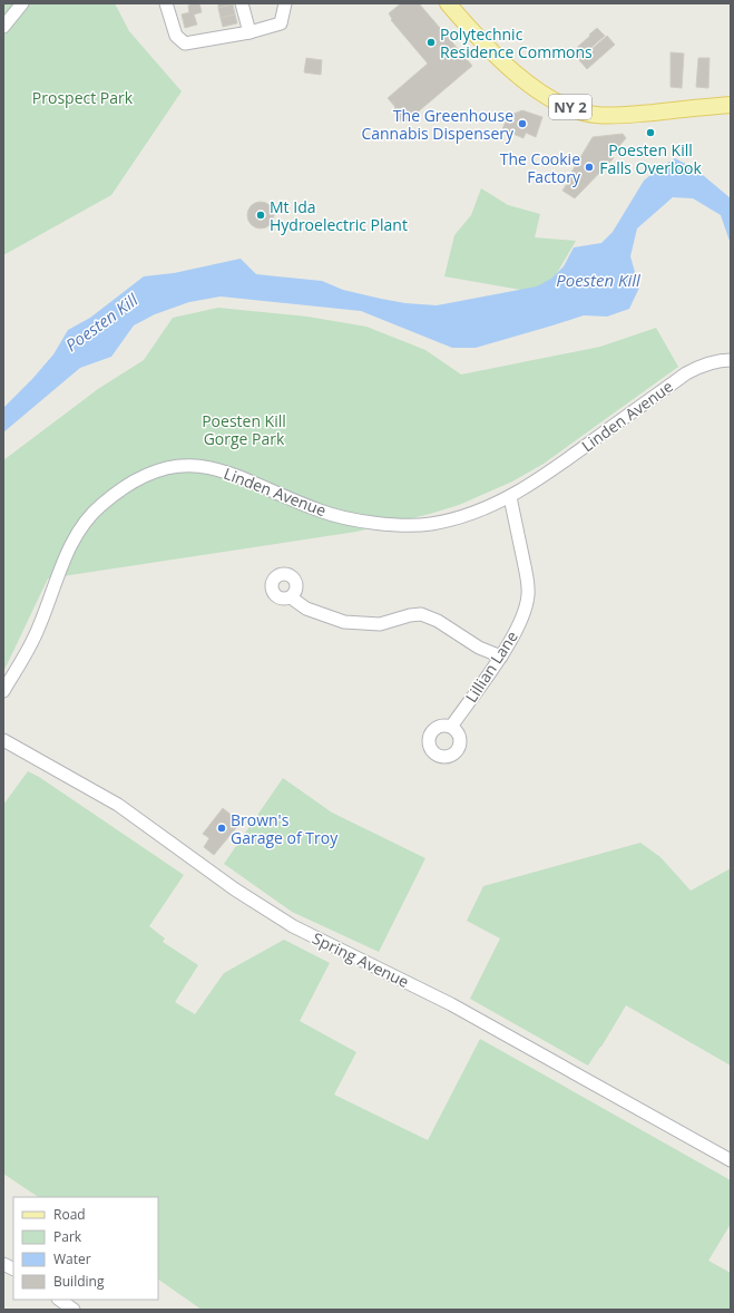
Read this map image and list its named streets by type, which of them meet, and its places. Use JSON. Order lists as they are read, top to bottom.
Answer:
{
  "streets": {
    "main road": ["NY 2"],
    "street": ["Linden Avenue", "Lillian Lane", "Spring Avenue"]
  },
  "crossings": [
    ["Linden Avenue", "Lillian Lane"]
  ],
  "water": ["Poesten Kill"],
  "parks": ["Prospect Park", "Poesten Kill Gorge Park"],
  "places": [
    "Polytechnic Residence Commons",
    "The Greenhouse Cannabis Dispensery",
    "Poesten Kill Falls Overlook",
    "The Cookie Factory",
    "Mt Ida Hydroelectric Plant",
    "Brown's Garage of Troy"
  ],
  "legend": [
    "Road",
    "Park",
    "Water",
    "Building"
  ]
}
